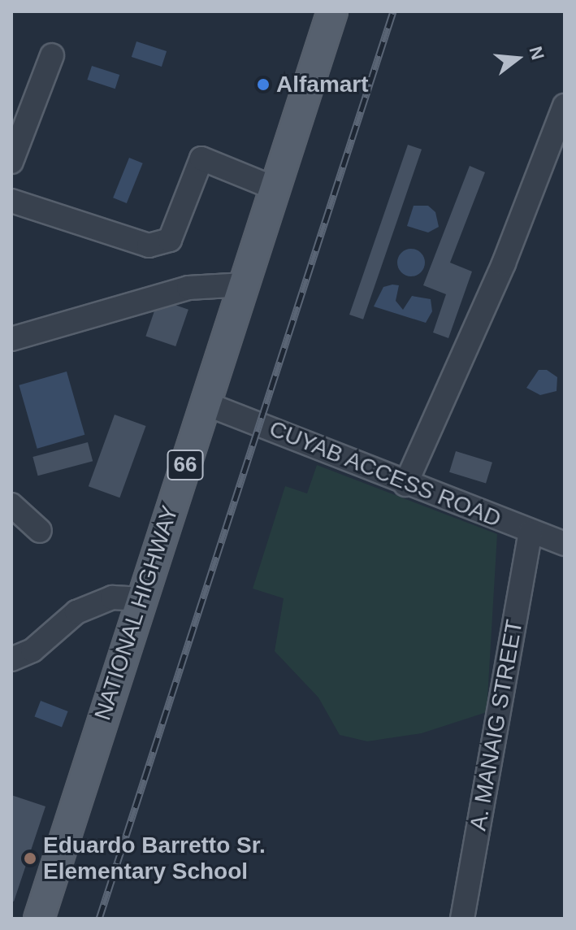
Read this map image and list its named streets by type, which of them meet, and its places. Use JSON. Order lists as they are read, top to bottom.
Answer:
{
  "streets": {
    "main road": ["66", "NATIONAL HIGHWAY"],
    "street": ["CUYAB ACCESS ROAD", "A. MANAIG STREET"]
  },
  "crossings": [
    ["CUYAB ACCESS ROAD", "NATIONAL HIGHWAY"],
    ["CUYAB ACCESS ROAD", "A. MANAIG STREET"]
  ],
  "places": ["Alfamart", "Eduardo Barretto Sr. Elementary School"],
  "north": "right"
}
